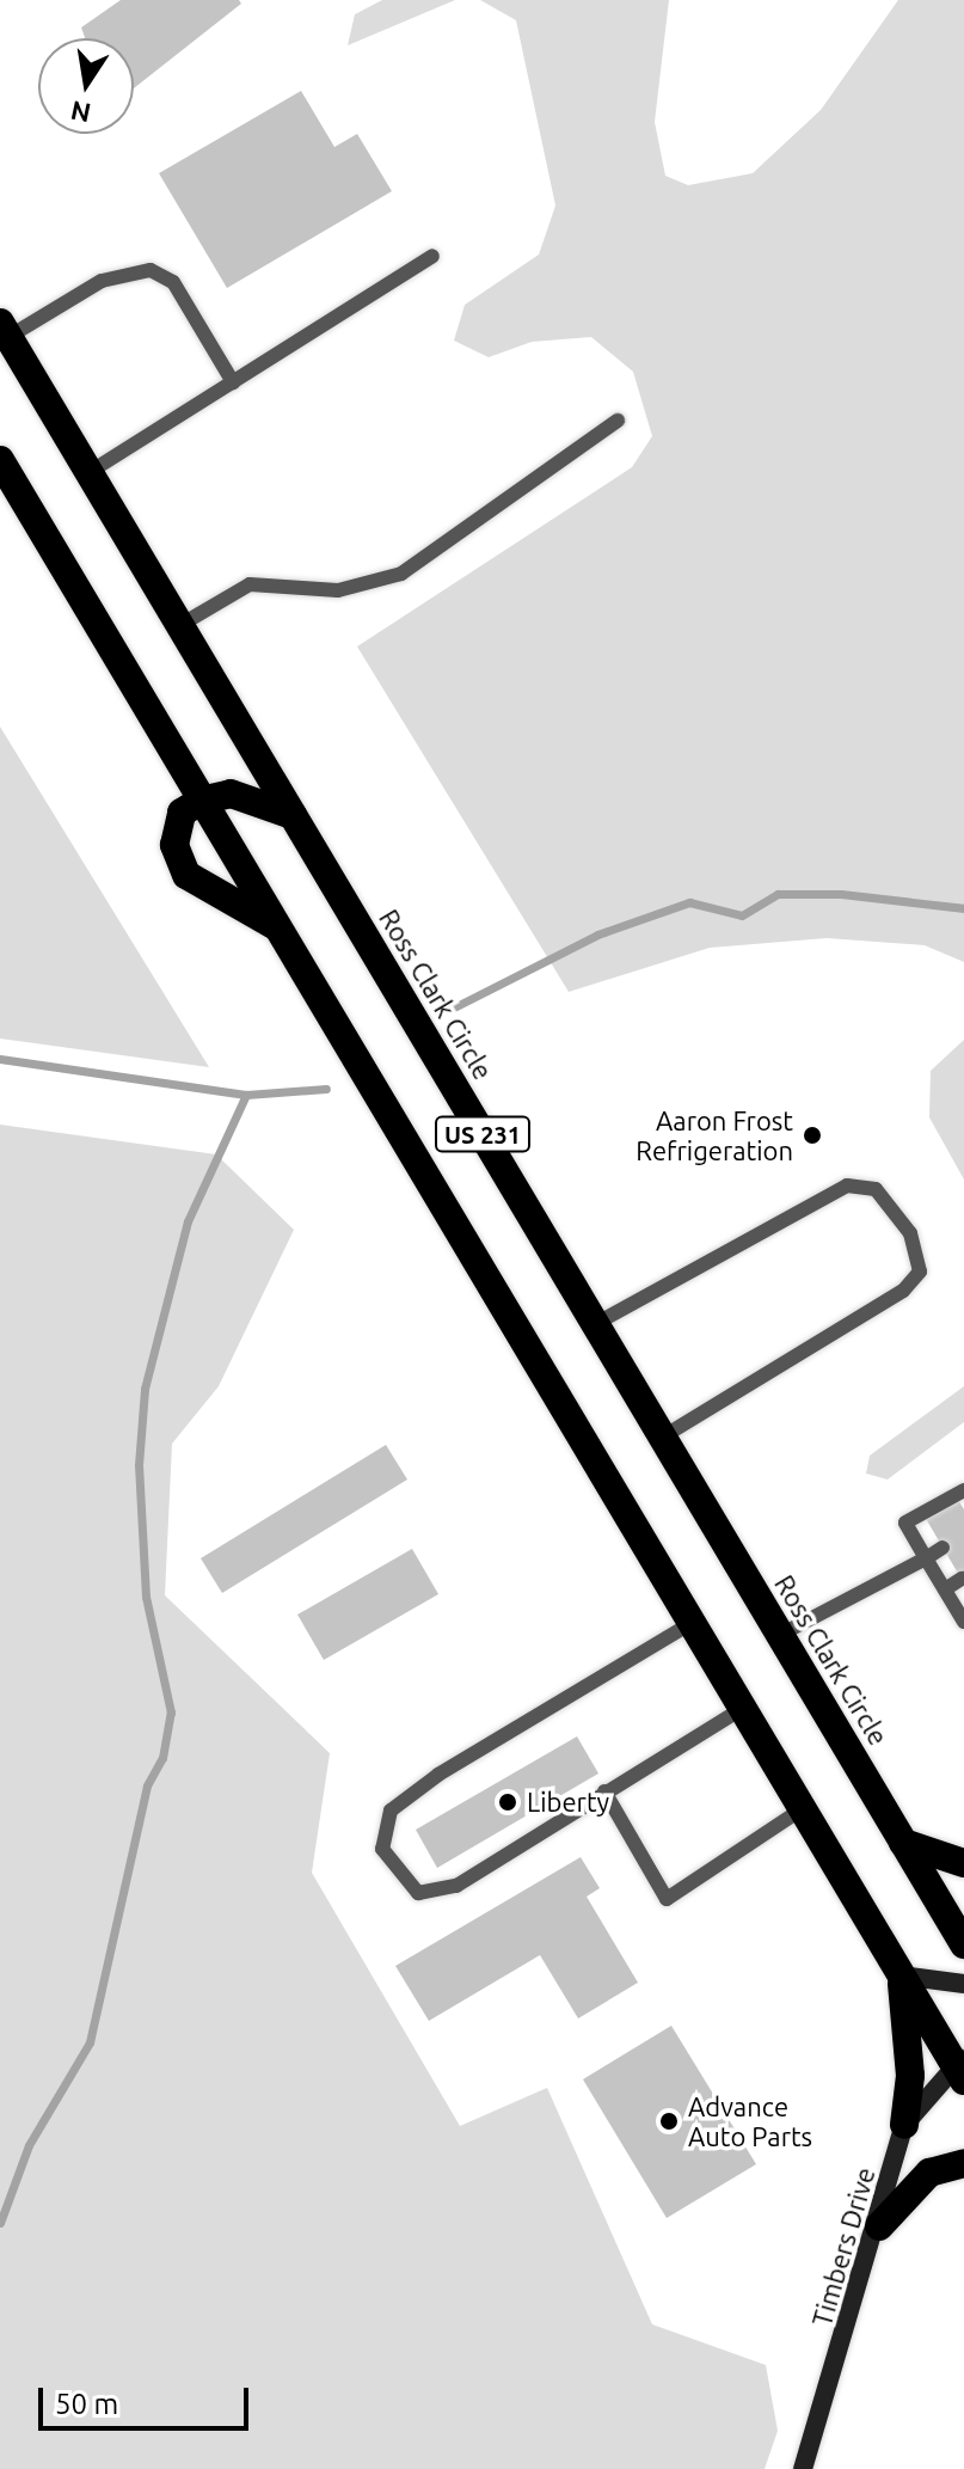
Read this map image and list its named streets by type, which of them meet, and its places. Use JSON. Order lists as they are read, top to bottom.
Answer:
{
  "streets": {
    "highway": ["Ross Clark Circle", "US 231"],
    "street": ["Timbers Drive"]
  },
  "crossings": [
    ["US 231", "Timbers Drive"]
  ],
  "places": ["Aaron Frost Refrigeration", "Liberty", "Advance Auto Parts"],
  "scale_bar": "50 m",
  "north": "bottom"
}
